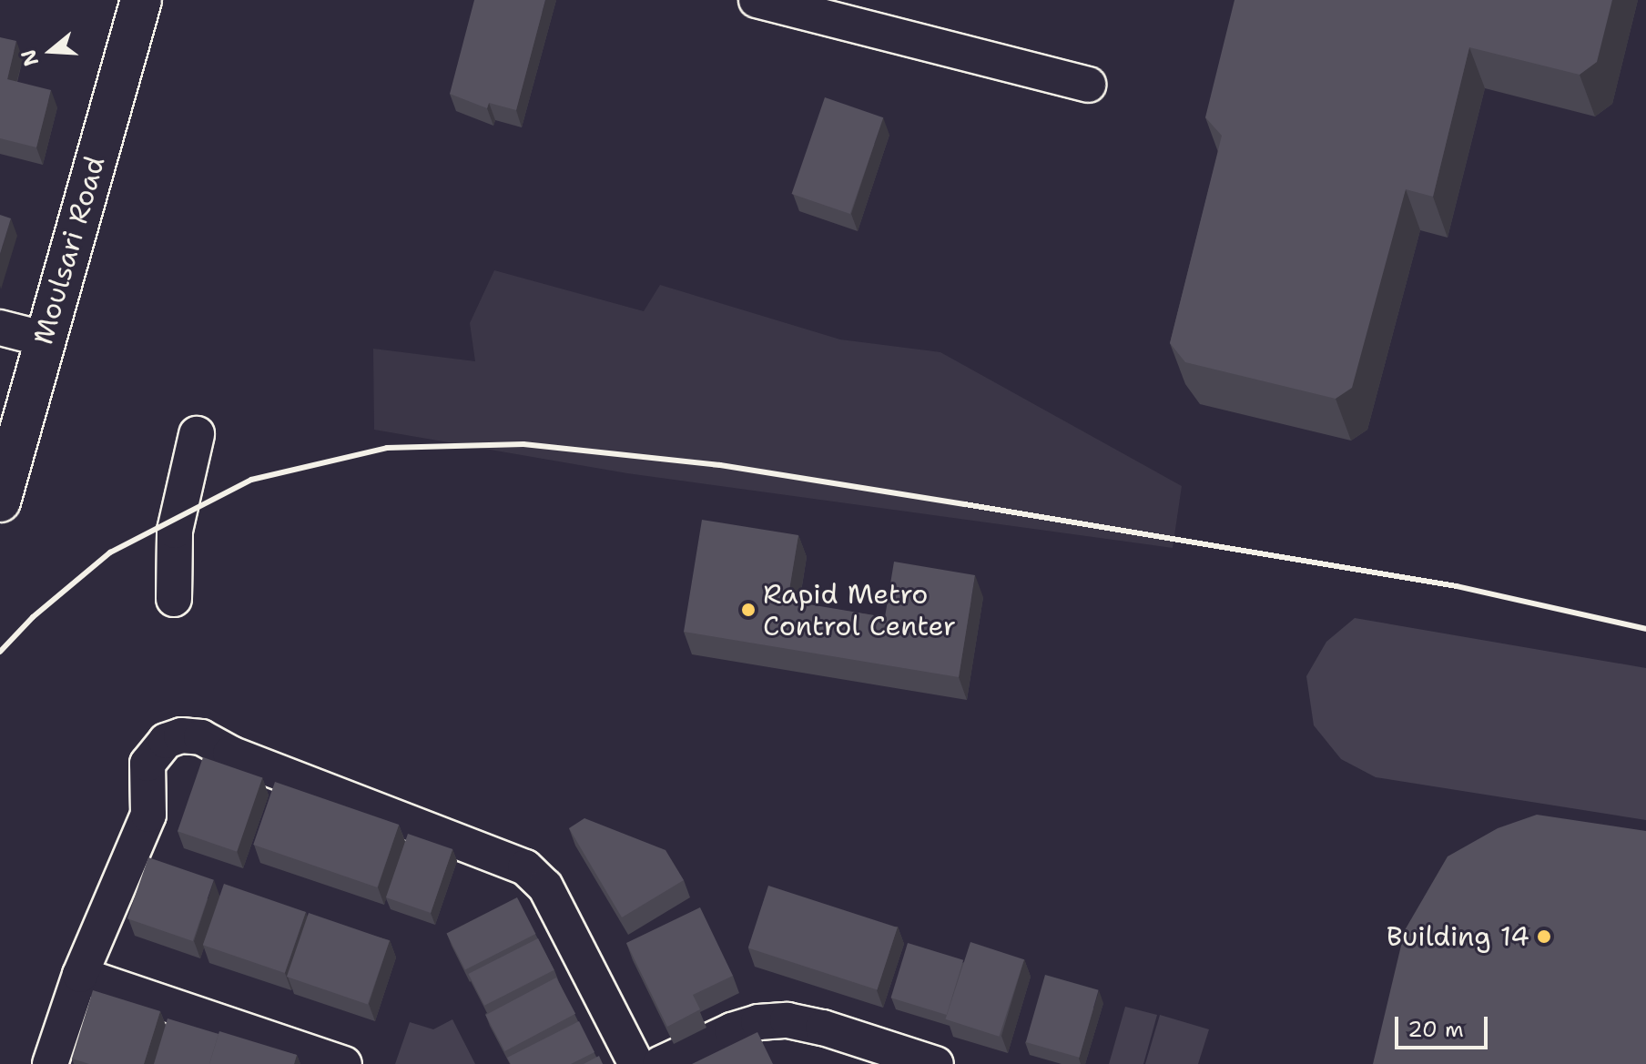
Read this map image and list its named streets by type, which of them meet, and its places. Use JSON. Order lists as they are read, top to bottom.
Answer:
{
  "streets": {
    "street": ["Moulsari Road"]
  },
  "places": ["Rapid Metro Control Center", "Building 14"],
  "scale_bar": "20 m",
  "north": "left"
}
